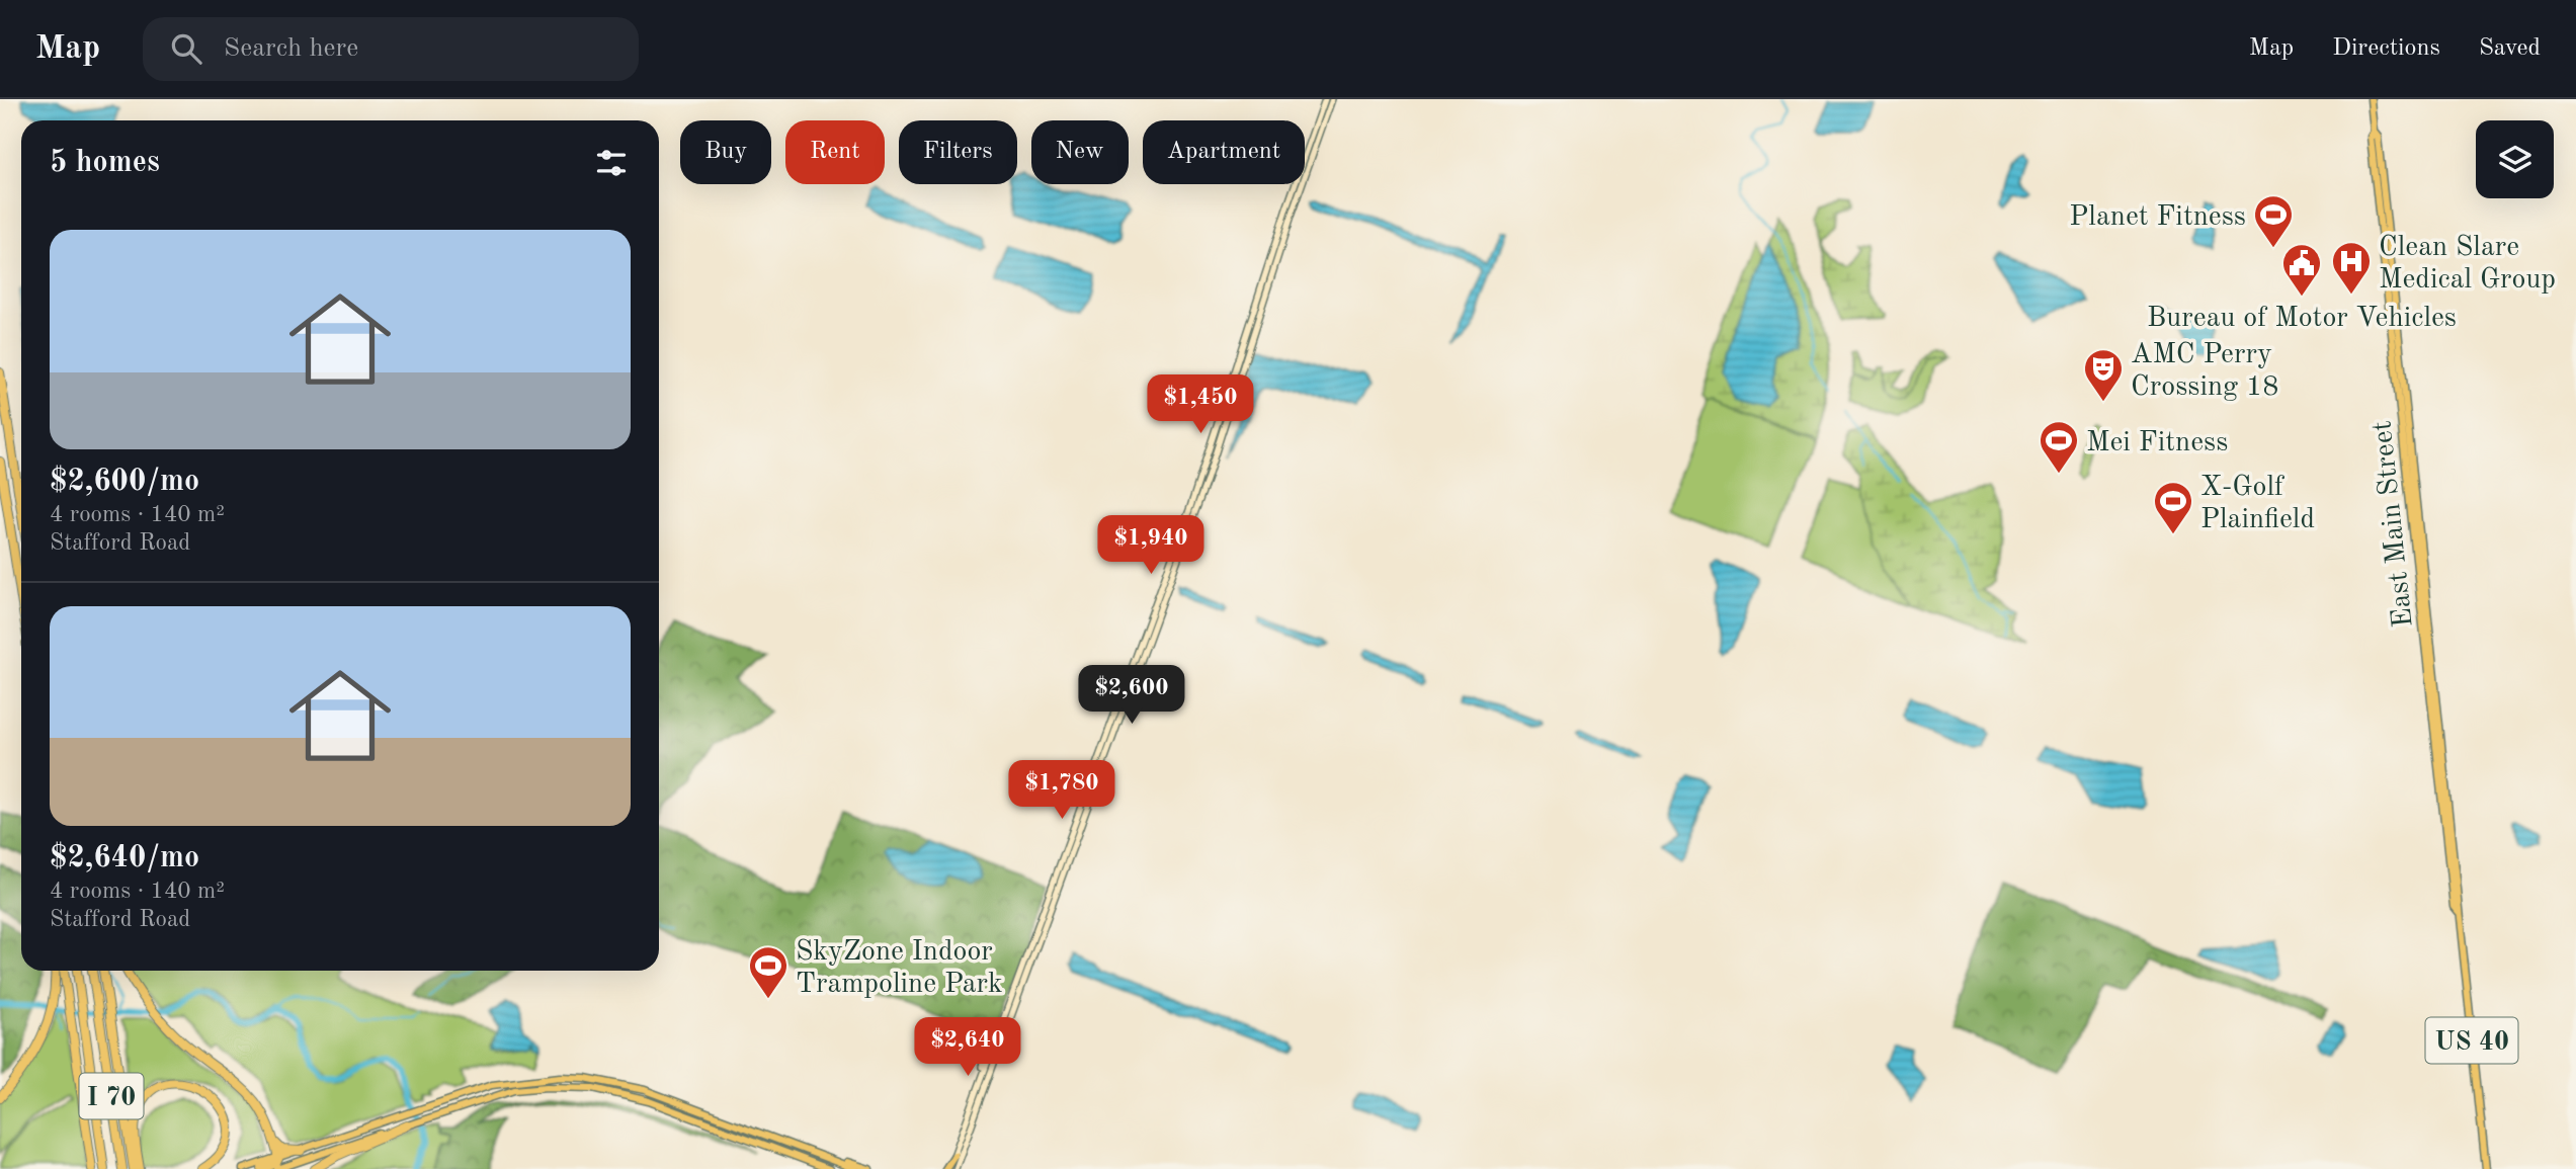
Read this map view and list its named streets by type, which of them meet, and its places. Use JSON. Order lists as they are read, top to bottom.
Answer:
{
  "streets": {
    "highway": ["I 70"],
    "main road": ["East Main Street", "US 40"]
  },
  "places": {
    "sports": [
      "Planet Fitness",
      "Mei Fitness",
      "X-Golf Plainfield",
      "SkyZone Indoor Trampoline Park"
    ],
    "hospital": ["Clean Slare Medical Group"],
    "public building": ["Bureau of Motor Vehicles"],
    "theatre": ["AMC Perry Crossing 18"]
  },
  "page": {
    "header": "Map",
    "search": "Search here",
    "nav": ["Map", "Directions", "Saved"],
    "chip": [
      "Buy",
      "Rent",
      "Filters",
      "New",
      "Apartment"
    ],
    "heading": "5 homes",
    "list": [
      {
        "name": "$2,600/mo",
        "note": "4 rooms · 140 m² · Stafford Road"
      },
      {
        "name": "$2,640/mo",
        "note": "4 rooms · 140 m² · Stafford Road"
      }
    ],
    "price": [
      "$1,450",
      "$1,940",
      "$2,600",
      "$1,780",
      "$2,640"
    ]
  }
}
